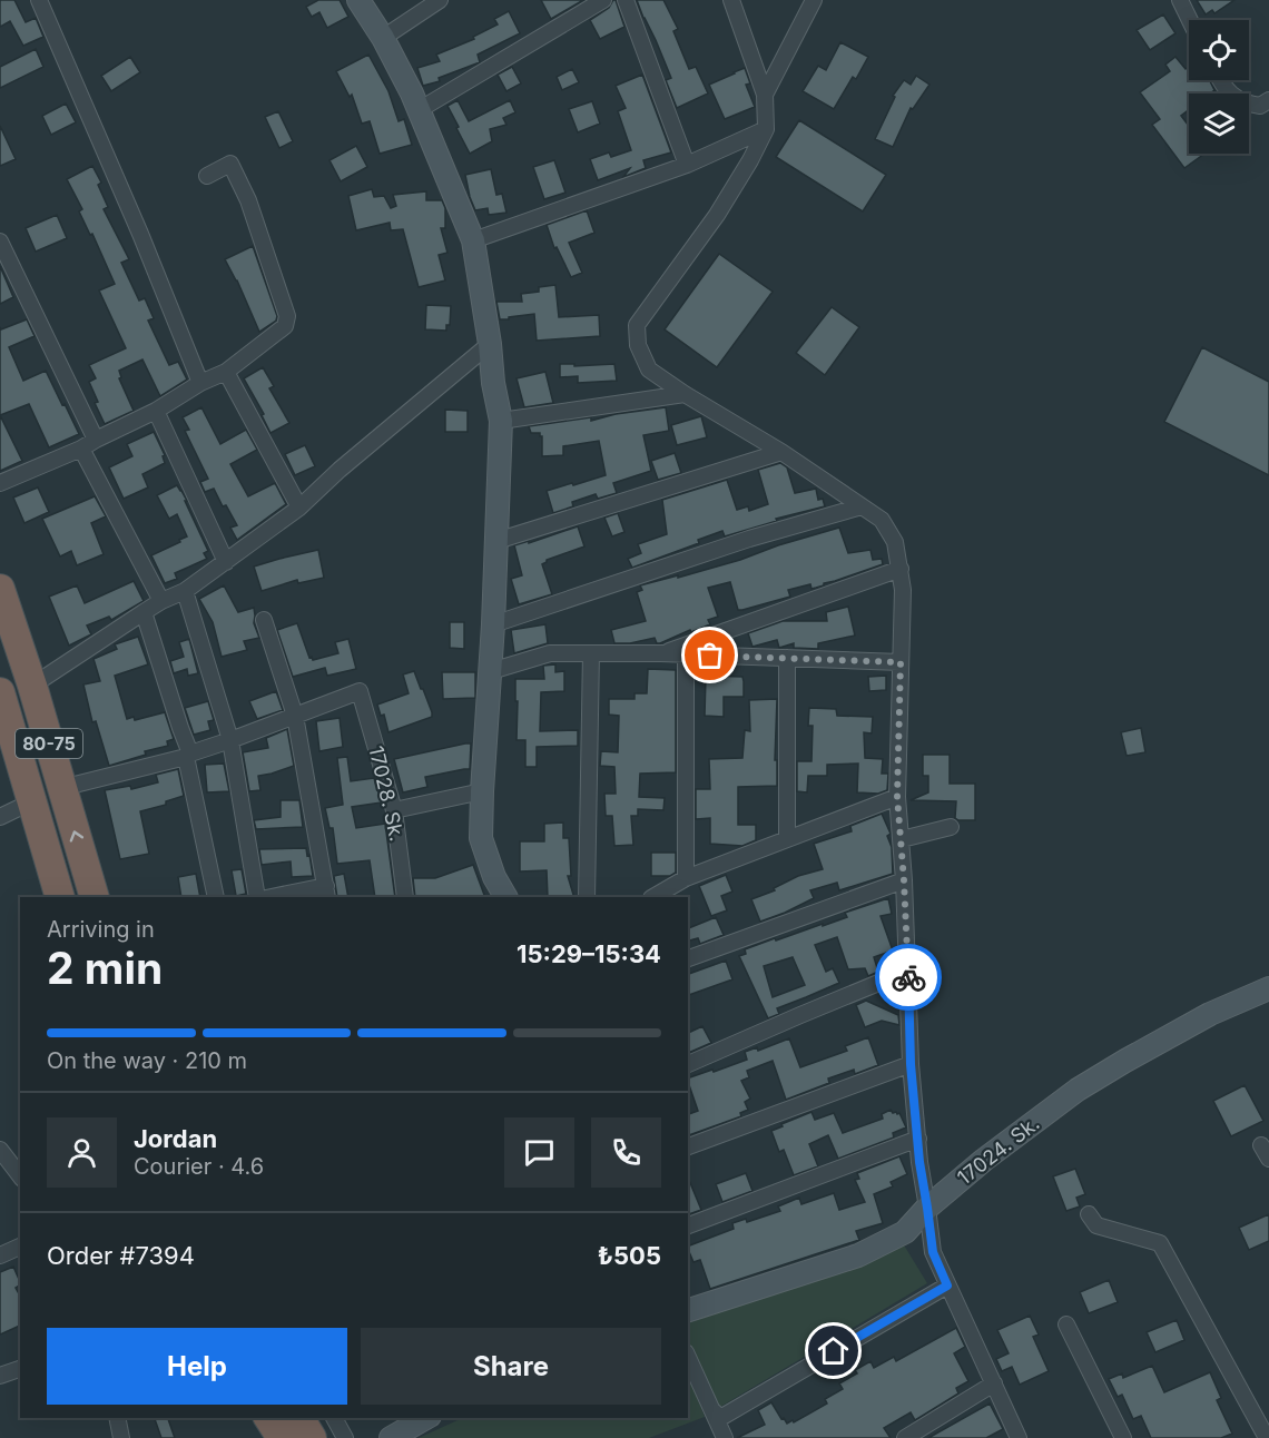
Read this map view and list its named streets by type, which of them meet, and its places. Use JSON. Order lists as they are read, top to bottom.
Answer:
{
  "streets": {
    "highway": ["80-75"],
    "street": ["17028. Sk.", "17024. Sk."]
  },
  "page": {
    "heading": ["2 min", "Arriving in", "15:29–15:34"],
    "panel": [
      "Jordan",
      "Courier · 4.6",
      "Order #7394",
      "₺505"
    ],
    "bar": "On the way · 210 m",
    "buttons": ["Help", "Share"]
  }
}
